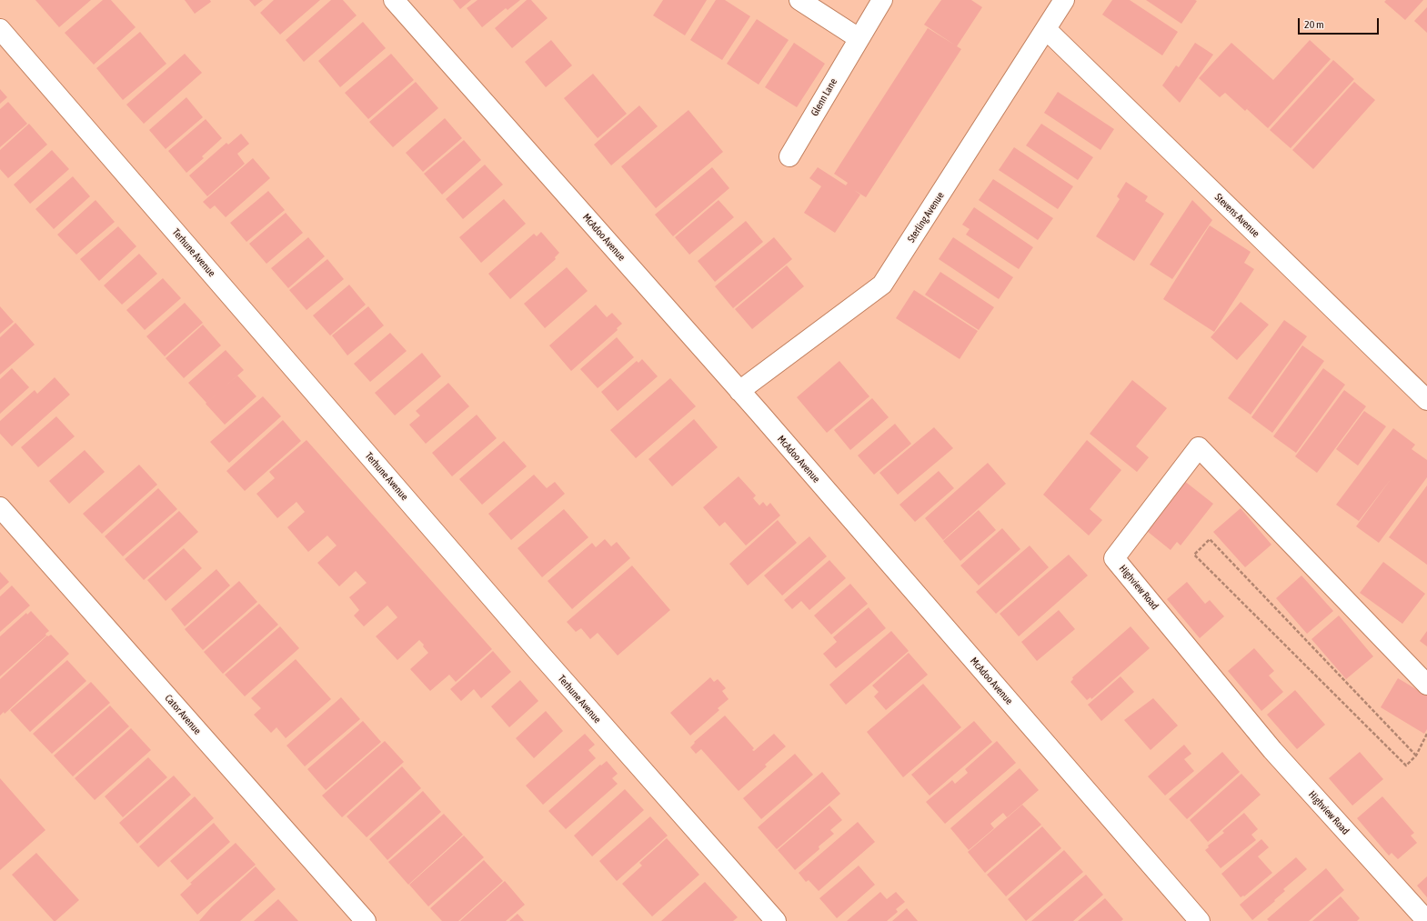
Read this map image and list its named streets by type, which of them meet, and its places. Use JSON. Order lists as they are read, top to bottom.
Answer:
{
  "streets": {
    "street": [
      "Glenn Lane",
      "Stevens Avenue",
      "Sterling Avenue",
      "McAdoo Avenue",
      "Terhune Avenue",
      "Highview Road",
      "Cator Avenue"
    ]
  },
  "crossings": [
    ["Stevens Avenue", "Sterling Avenue"],
    ["Sterling Avenue", "McAdoo Avenue"]
  ],
  "scale_bar": "20 m"
}
